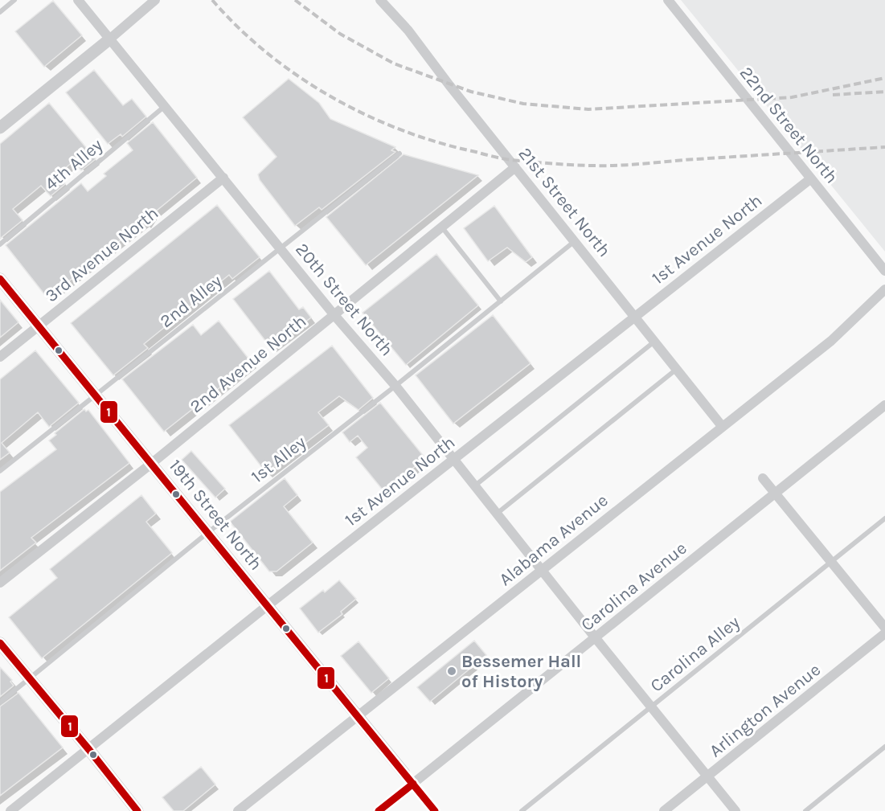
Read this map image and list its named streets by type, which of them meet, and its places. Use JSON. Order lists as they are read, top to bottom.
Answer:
{
  "streets": {
    "street": [
      "22nd Street North",
      "21st Street North",
      "1st Avenue North",
      "3rd Avenue North",
      "20th Street North",
      "2nd Avenue North",
      "19th Street North",
      "Alabama Avenue",
      "Carolina Avenue",
      "Arlington Avenue"
    ],
    "lane": [
      "4th Alley",
      "2nd Alley",
      "1st Alley",
      "Carolina Alley"
    ]
  },
  "crossings": [
    ["22nd Street North", "1st Avenue North"],
    ["4th Alley", "20th Street North"],
    ["21st Street North", "1st Avenue North"],
    ["21st Street North", "2nd Avenue North"],
    ["21st Street North", "1st Alley"],
    ["21st Street North", "Alabama Avenue"],
    ["1st Avenue North", "20th Street North"],
    ["1st Avenue North", "19th Street North"],
    ["3rd Avenue North", "20th Street North"],
    ["3rd Avenue North", "19th Street North"],
    ["20th Street North", "2nd Alley"],
    ["20th Street North", "2nd Avenue North"],
    ["20th Street North", "1st Alley"],
    ["20th Street North", "Alabama Avenue"],
    ["20th Street North", "Carolina Avenue"],
    ["20th Street North", "Carolina Alley"],
    ["20th Street North", "Arlington Avenue"],
    ["2nd Alley", "19th Street North"],
    ["2nd Avenue North", "19th Street North"],
    ["1st Alley", "19th Street North"],
    ["19th Street North", "Alabama Avenue"]
  ],
  "places": ["Bessemer Hall of History"],
  "lines": ["transit line 1"]
}
